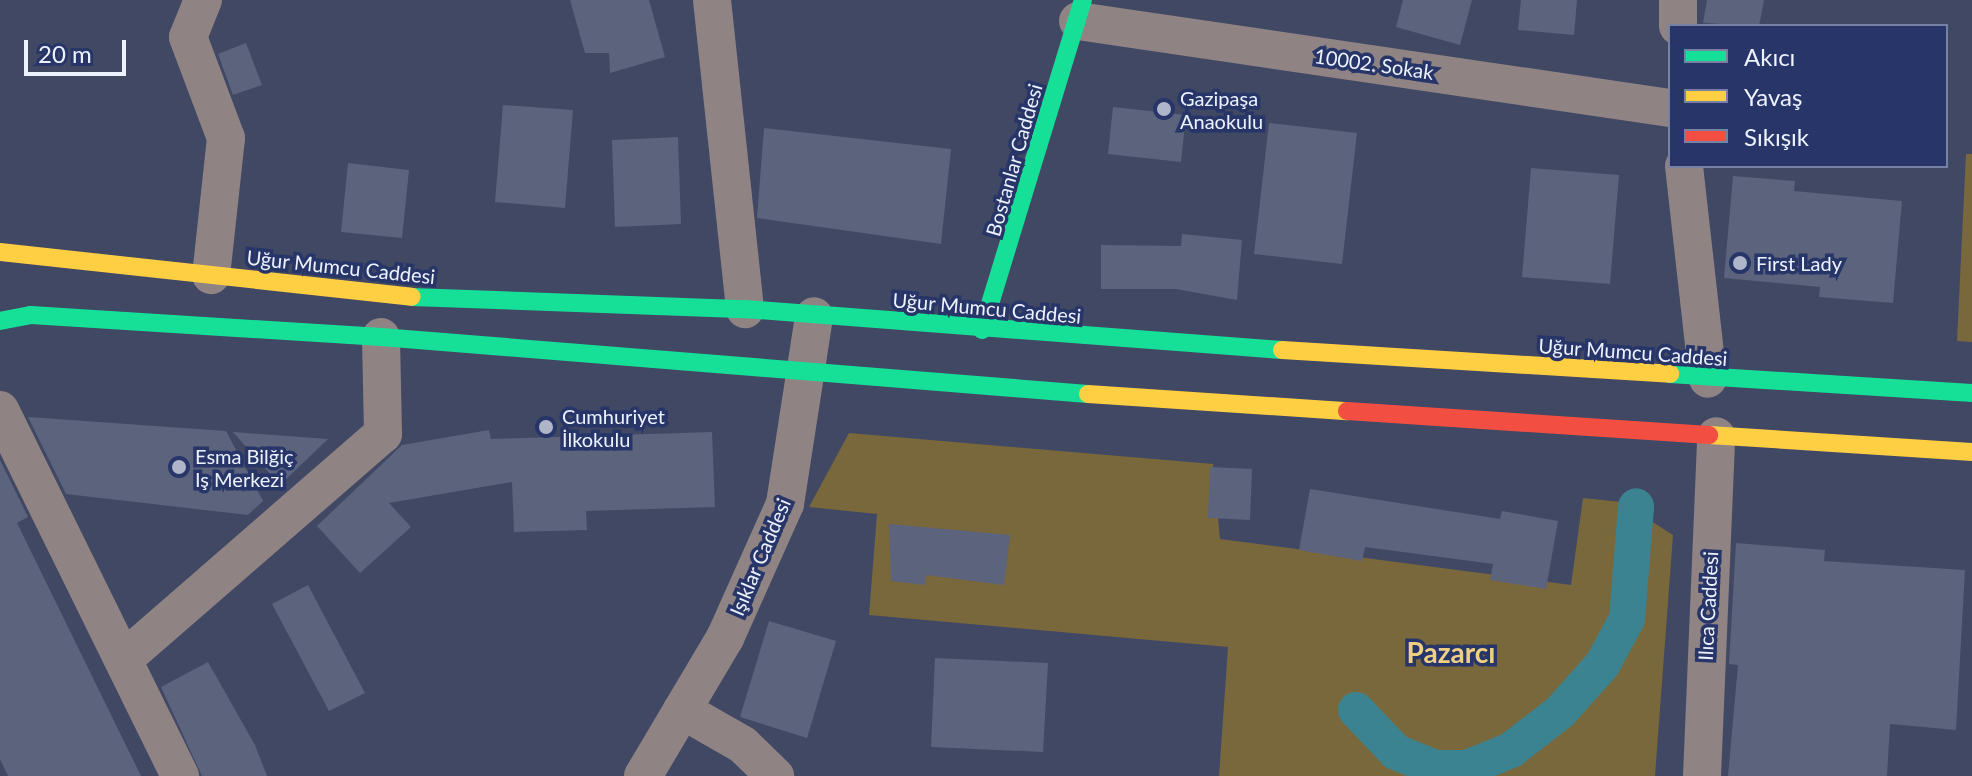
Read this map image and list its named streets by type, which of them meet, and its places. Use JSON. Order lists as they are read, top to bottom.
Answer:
{
  "streets": {
    "main road": ["Bostanlar Caddesi", "Uğur Mumcu Caddesi"],
    "street": ["10002. Sokak", "Işıklar Caddesi", "Ilıca Caddesi"]
  },
  "crossings": [
    ["10002. Sokak", "Bostanlar Caddesi"],
    ["Bostanlar Caddesi", "Uğur Mumcu Caddesi"],
    ["Uğur Mumcu Caddesi", "Işıklar Caddesi"]
  ],
  "districts": ["Pazarcı"],
  "places": [
    "Gazipaşa Anaokulu",
    "First Lady",
    "Cumhuriyet İlkokulu",
    "Esma Bilğiç Iş Merkezi"
  ],
  "legend": ["Akıcı", "Yavaş", "Sıkışık"],
  "scale_bar": "20 m"
}
